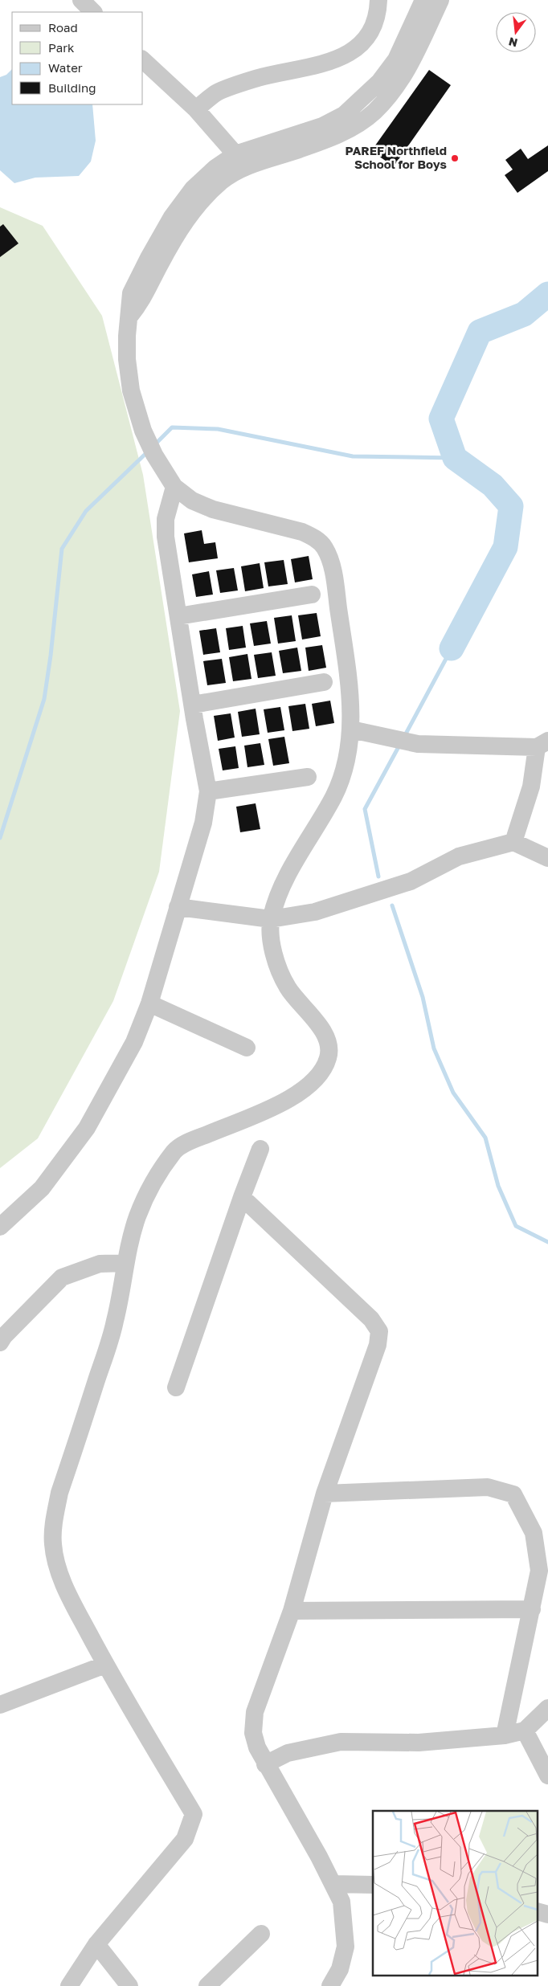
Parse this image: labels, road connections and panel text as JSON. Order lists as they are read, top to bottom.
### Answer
{
  "places": ["PAREF Northfield School for Boys"],
  "legend": [
    "Road",
    "Park",
    "Water",
    "Building"
  ],
  "north": "bottom"
}
